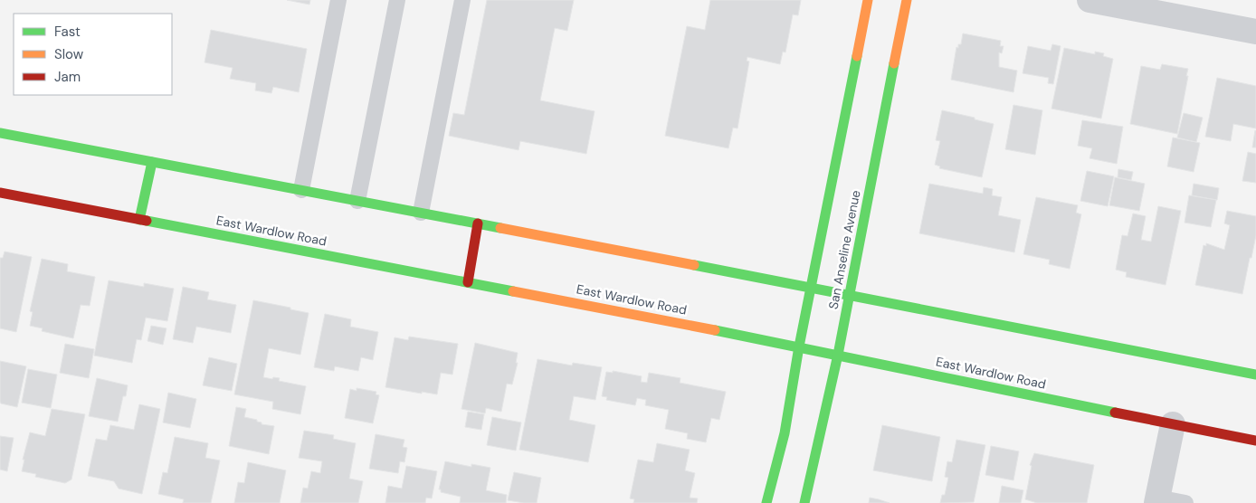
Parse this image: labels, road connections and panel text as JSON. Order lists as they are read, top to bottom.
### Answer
{
  "streets": {
    "main road": ["East Wardlow Road", "San Anseline Avenue"]
  },
  "crossings": [
    ["East Wardlow Road", "San Anseline Avenue"]
  ],
  "legend": ["Fast", "Slow", "Jam"]
}
